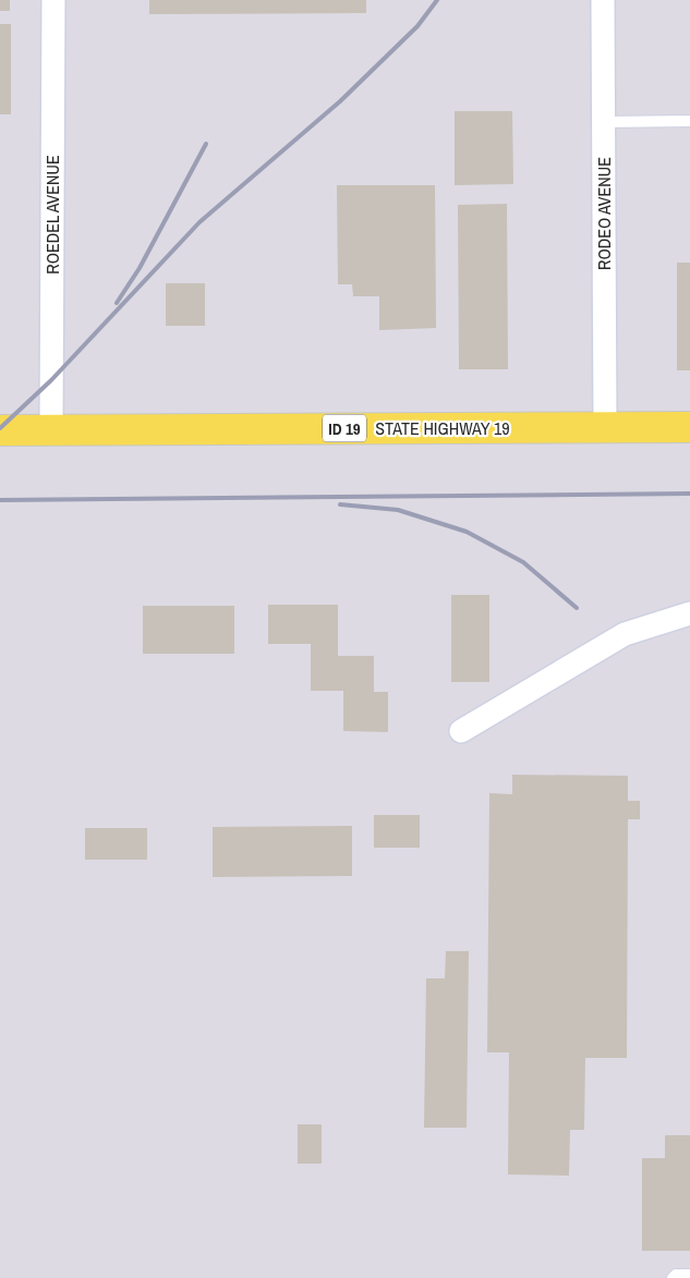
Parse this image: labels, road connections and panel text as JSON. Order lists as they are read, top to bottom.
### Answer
{
  "streets": {
    "main road": ["ID 19", "STATE HIGHWAY 19"],
    "street": ["RODEO AVENUE", "ROEDEL AVENUE"]
  },
  "crossings": [
    ["RODEO AVENUE", "STATE HIGHWAY 19"],
    ["ROEDEL AVENUE", "STATE HIGHWAY 19"]
  ]
}
